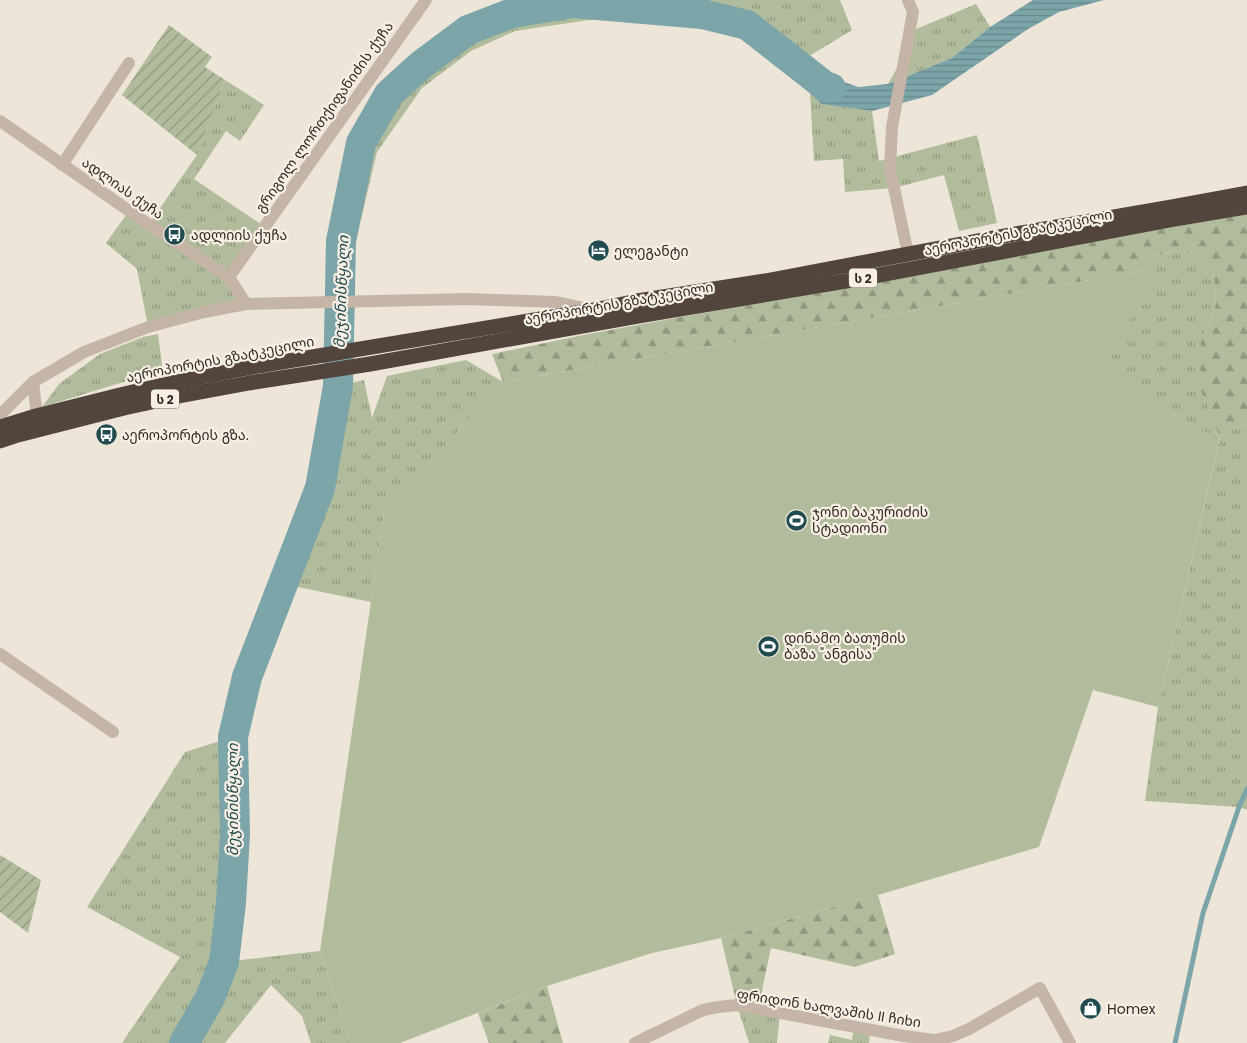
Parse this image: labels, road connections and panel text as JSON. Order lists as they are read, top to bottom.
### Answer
{
  "streets": {
    "highway": ["აეროპორტის გზატკეცილი", "ს 2"],
    "street": ["გრიგოლ ლორთქიფანიძის ქუჩა", "ადლიას ქუჩა", "ფრიდონ ხალვაშის II ჩიხი"]
  },
  "crossings": [
    ["გრიგოლ ლორთქიფანიძის ქუჩა", "ადლიას ქუჩა"]
  ],
  "water": ["მეჯინისწყალი"],
  "places": {
    "bus stop": ["ადლიის ქუჩა", "აეროპორტის გზა."],
    "hotel": ["ელეგანტი"],
    "sports": ["ჯონი ბაკურიძის სტადიონი", "დინამო ბათუმის ბაზა \"ანგისა\""],
    "shop": ["Homex"]
  }
}
